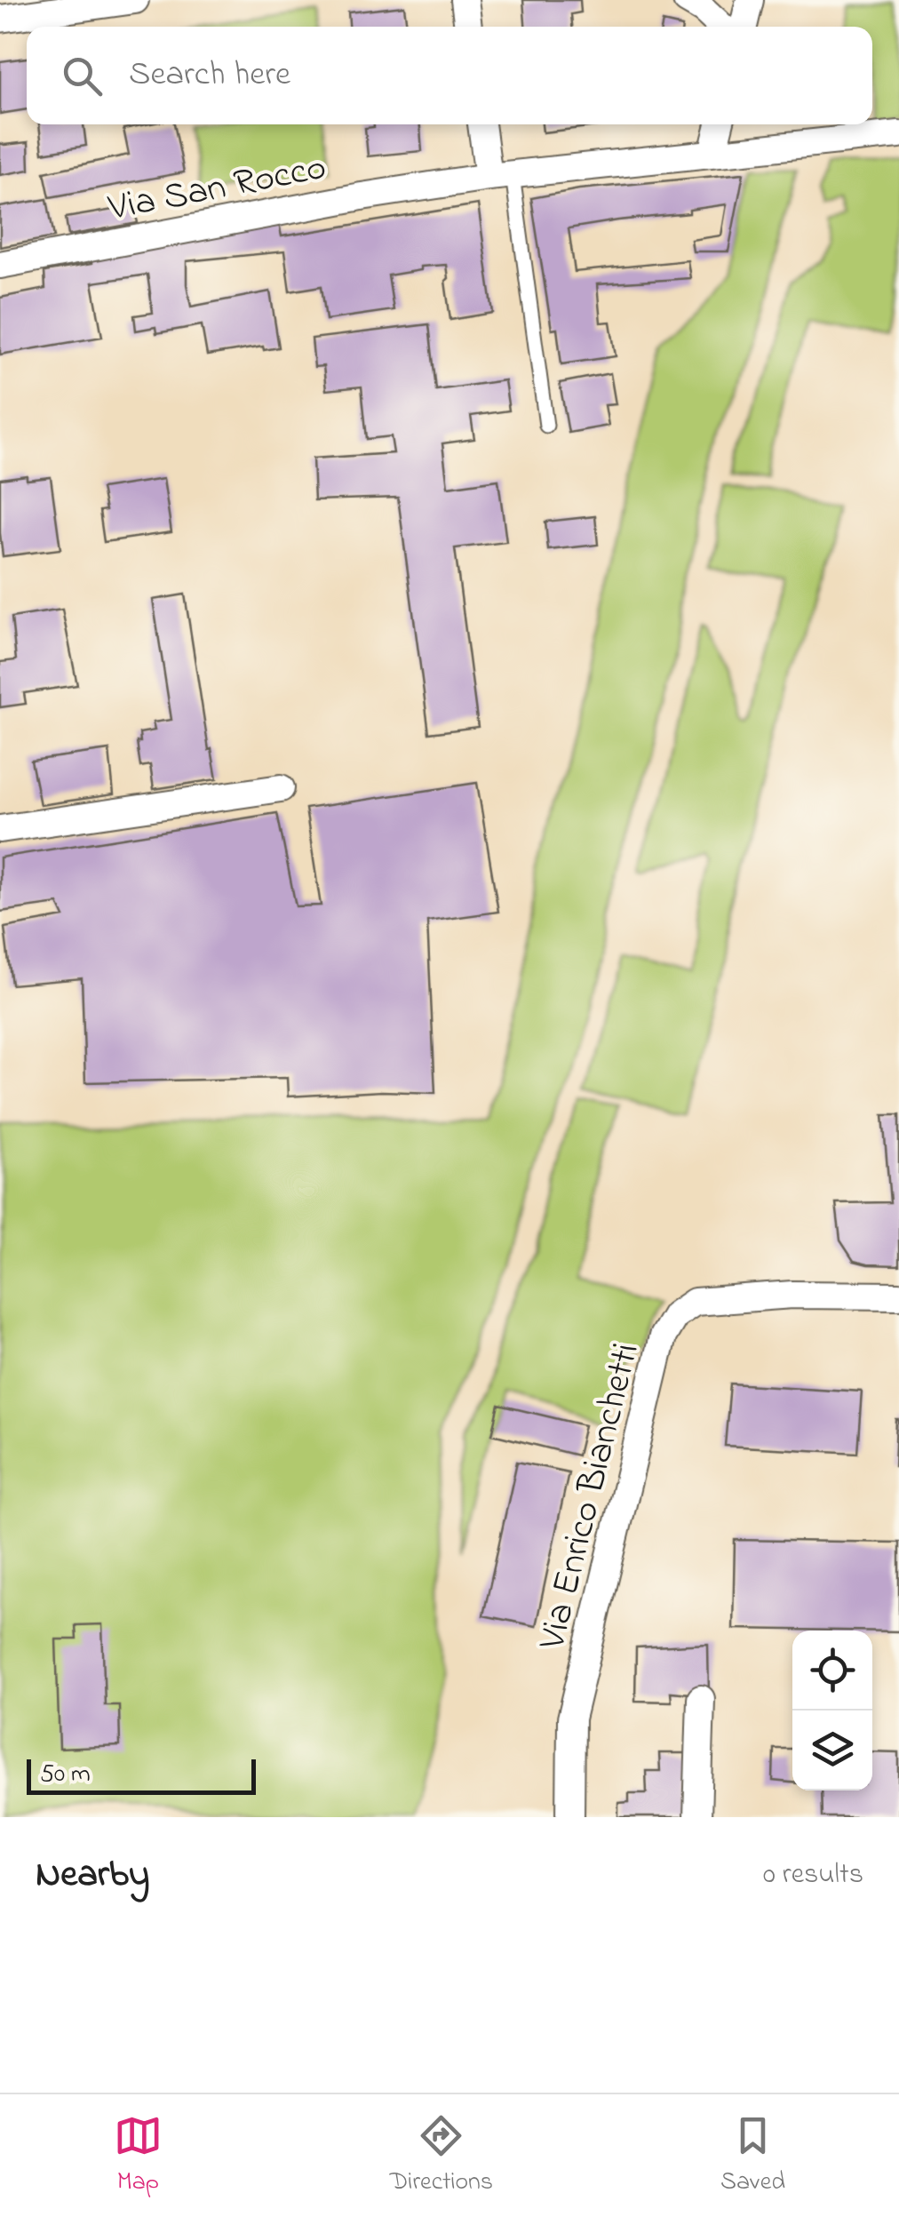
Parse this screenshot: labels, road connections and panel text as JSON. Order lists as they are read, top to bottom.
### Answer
{
  "streets": {
    "street": ["Via San Rocco", "Via Enrico Bianchetti"]
  },
  "scale_bar": "50 m",
  "page": {
    "search": "Search here",
    "scale": "50 m",
    "heading": ["Nearby", "0 results"],
    "nav": ["Map", "Directions", "Saved"]
  }
}
